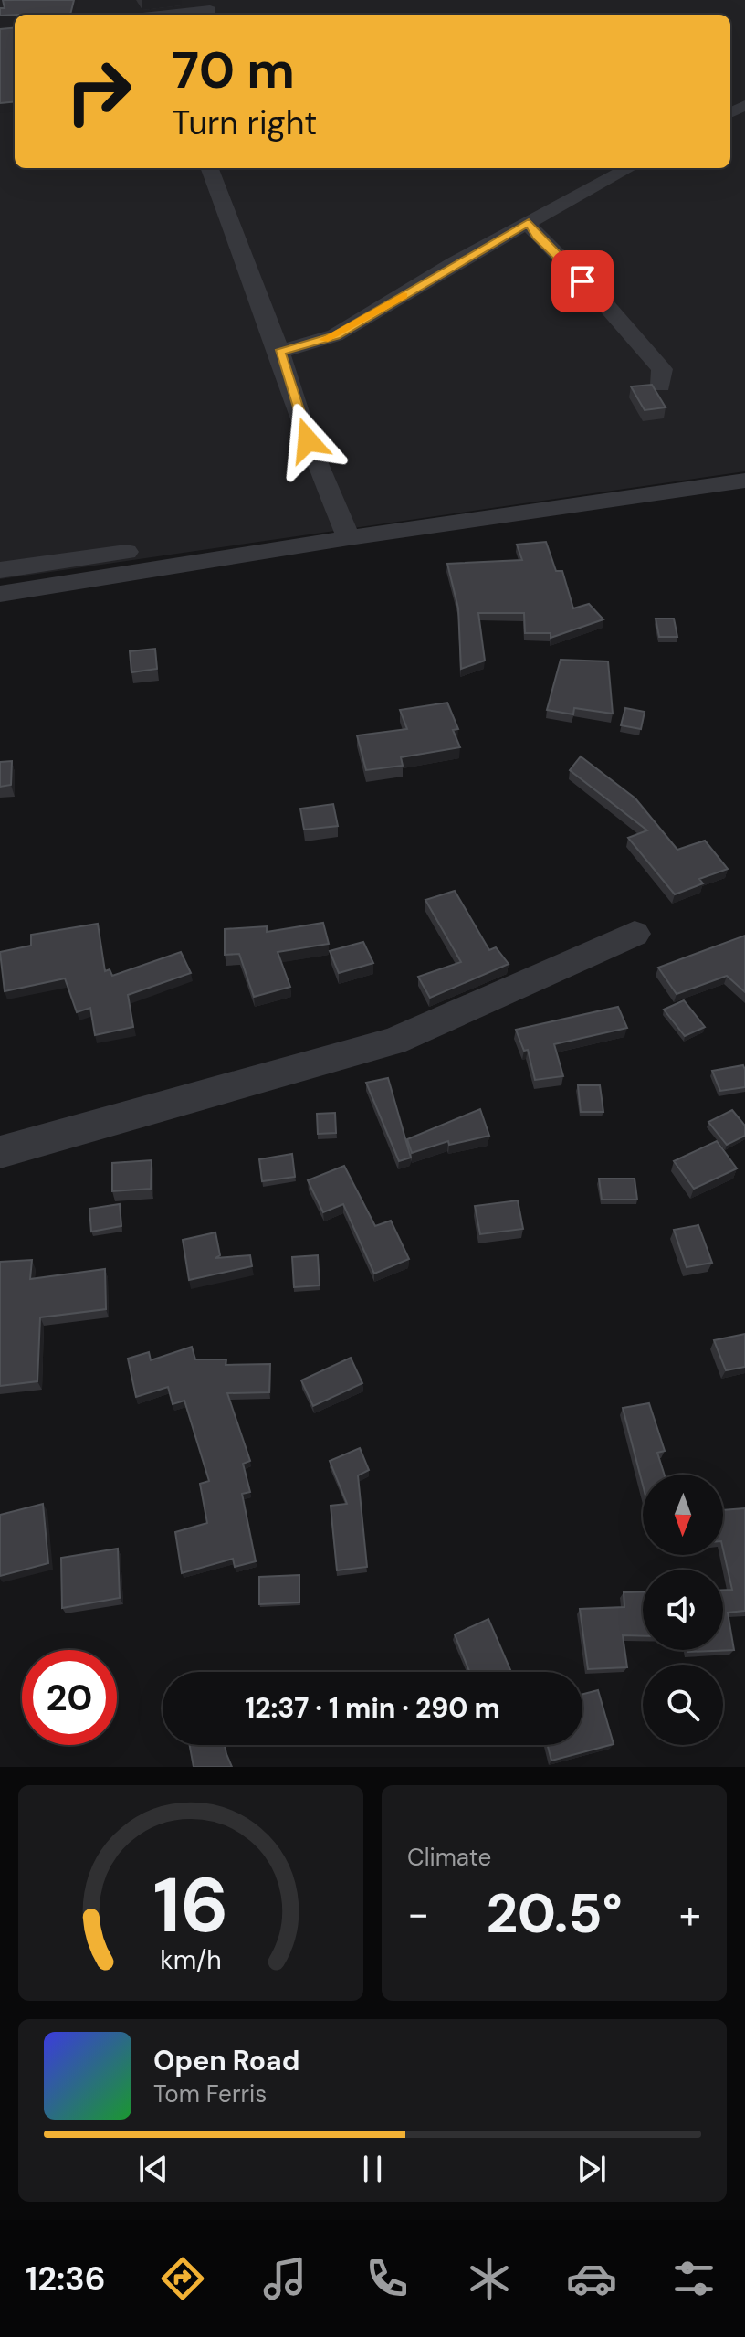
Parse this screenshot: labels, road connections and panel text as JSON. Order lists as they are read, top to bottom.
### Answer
{
  "north": "bottom",
  "page": {
    "turn": ["70 m", "Turn right"],
    "limit": "20",
    "trip": "12:37 · 1 min · 290 m",
    "tile": "Climate",
    "heat": ["−", "20.5°", "+"],
    "song": ["Open Road", "Tom Ferris"],
    "tabs": "12:36",
    "gauge": ["16", "km/h"]
  }
}
